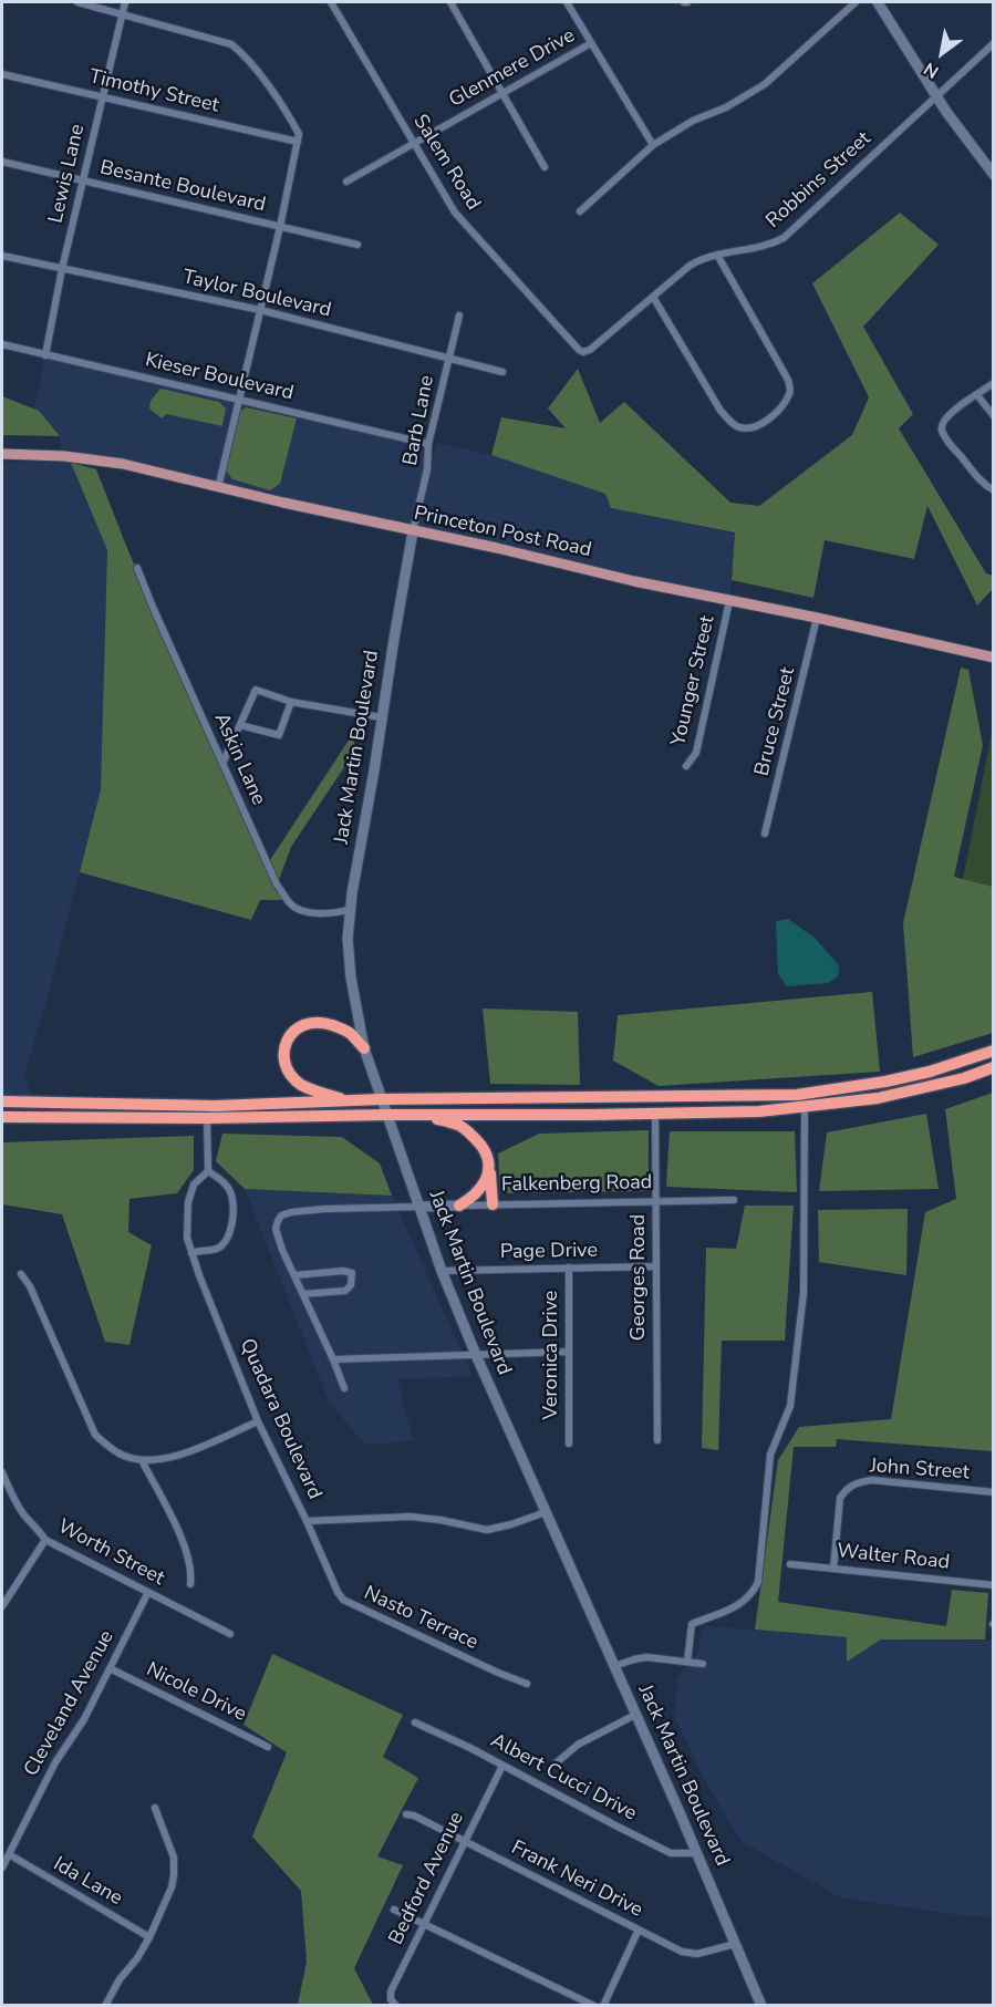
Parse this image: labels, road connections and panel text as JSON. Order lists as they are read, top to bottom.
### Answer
{
  "streets": {
    "main road": ["Princeton Post Road"],
    "street": [
      "Glenmere Drive",
      "Timothy Street",
      "Salem Road",
      "Lewis Lane",
      "Robbins Street",
      "Besante Boulevard",
      "Taylor Boulevard",
      "Kieser Boulevard",
      "Barb Lane",
      "Younger Street",
      "Bruce Street",
      "Jack Martin Boulevard",
      "Askin Lane",
      "Falkenberg Road",
      "Page Drive",
      "Georges Road",
      "Veronica Drive",
      "Quadara Boulevard",
      "John Street",
      "Worth Street",
      "Walter Road",
      "Nasto Terrace",
      "Nicole Drive",
      "Cleveland Avenue",
      "Albert Cucci Drive",
      "Bedford Avenue",
      "Frank Neri Drive",
      "Ida Lane"
    ]
  },
  "crossings": [
    ["Glenmere Drive", "Salem Road"],
    ["Timothy Street", "Lewis Lane"],
    ["Salem Road", "Robbins Street"],
    ["Lewis Lane", "Besante Boulevard"],
    ["Lewis Lane", "Taylor Boulevard"],
    ["Lewis Lane", "Kieser Boulevard"],
    ["Taylor Boulevard", "Barb Lane"],
    ["Kieser Boulevard", "Barb Lane"],
    ["Barb Lane", "Princeton Post Road"],
    ["Barb Lane", "Jack Martin Boulevard"],
    ["Princeton Post Road", "Younger Street"],
    ["Princeton Post Road", "Bruce Street"],
    ["Princeton Post Road", "Jack Martin Boulevard"],
    ["Jack Martin Boulevard", "Askin Lane"],
    ["Jack Martin Boulevard", "Falkenberg Road"],
    ["Jack Martin Boulevard", "Page Drive"],
    ["Jack Martin Boulevard", "Quadara Boulevard"],
    ["Jack Martin Boulevard", "Albert Cucci Drive"],
    ["Jack Martin Boulevard", "Frank Neri Drive"],
    ["Falkenberg Road", "Georges Road"],
    ["Page Drive", "Georges Road"],
    ["Page Drive", "Veronica Drive"],
    ["Quadara Boulevard", "Nasto Terrace"],
    ["John Street", "Walter Road"],
    ["Worth Street", "Cleveland Avenue"],
    ["Nicole Drive", "Cleveland Avenue"],
    ["Cleveland Avenue", "Ida Lane"],
    ["Albert Cucci Drive", "Bedford Avenue"],
    ["Bedford Avenue", "Frank Neri Drive"]
  ],
  "north": "bottom left"
}
